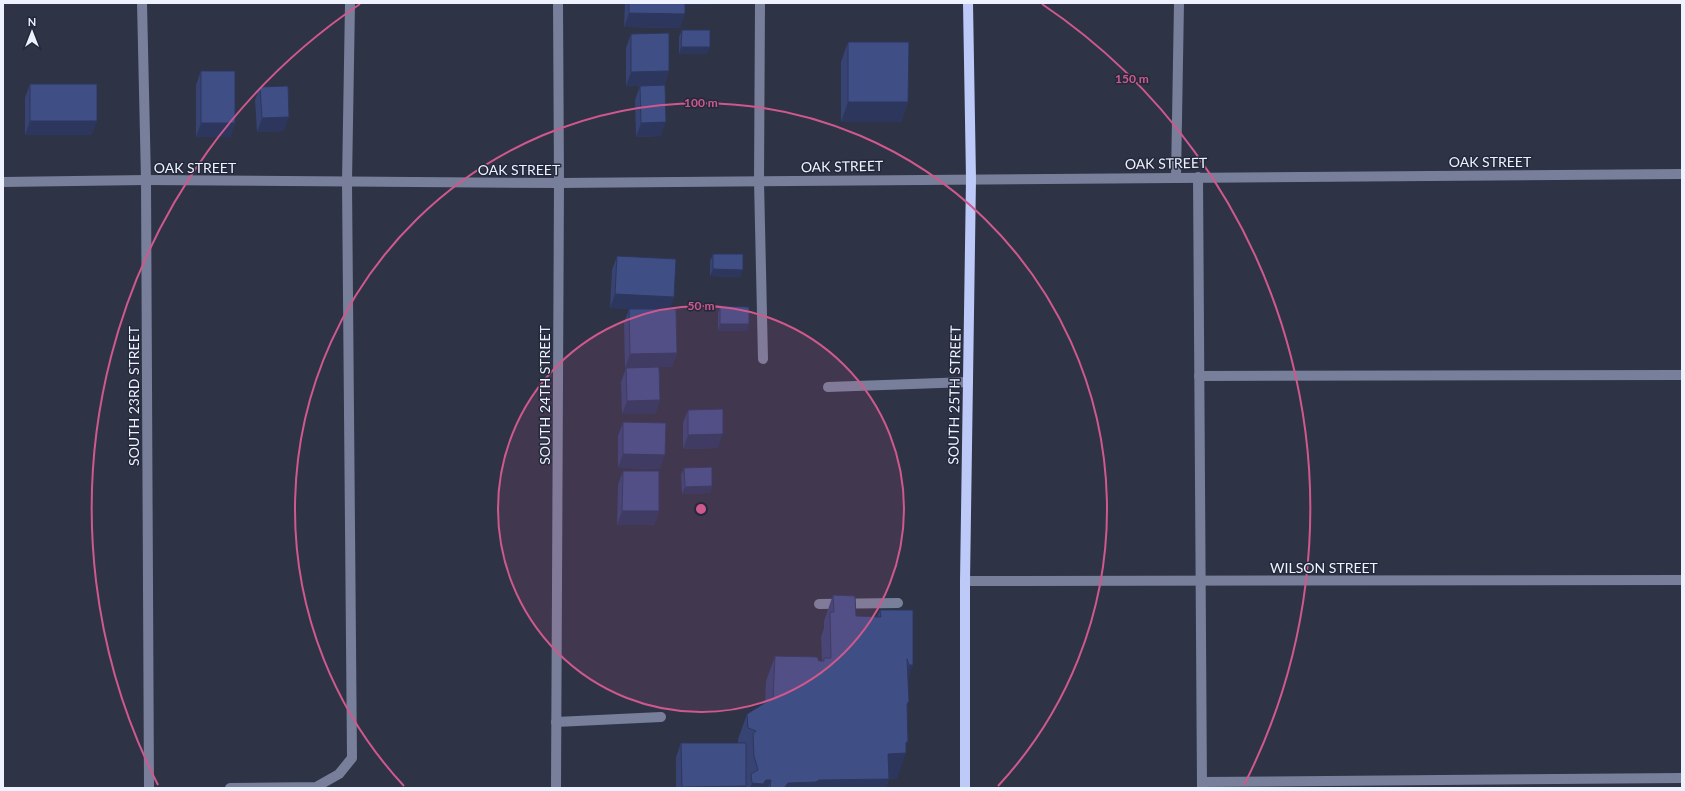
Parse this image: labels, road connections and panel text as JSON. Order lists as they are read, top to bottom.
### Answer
{
  "streets": {
    "main road": ["SOUTH 25TH STREET"],
    "street": [
      "OAK STREET",
      "SOUTH 24TH STREET",
      "SOUTH 23RD STREET",
      "WILSON STREET"
    ]
  },
  "crossings": [
    ["OAK STREET", "SOUTH 24TH STREET"],
    ["OAK STREET", "SOUTH 25TH STREET"],
    ["OAK STREET", "SOUTH 23RD STREET"],
    ["SOUTH 25TH STREET", "WILSON STREET"]
  ],
  "north": "top",
  "rings": ["150 m", "100 m", "50 m"]
}
